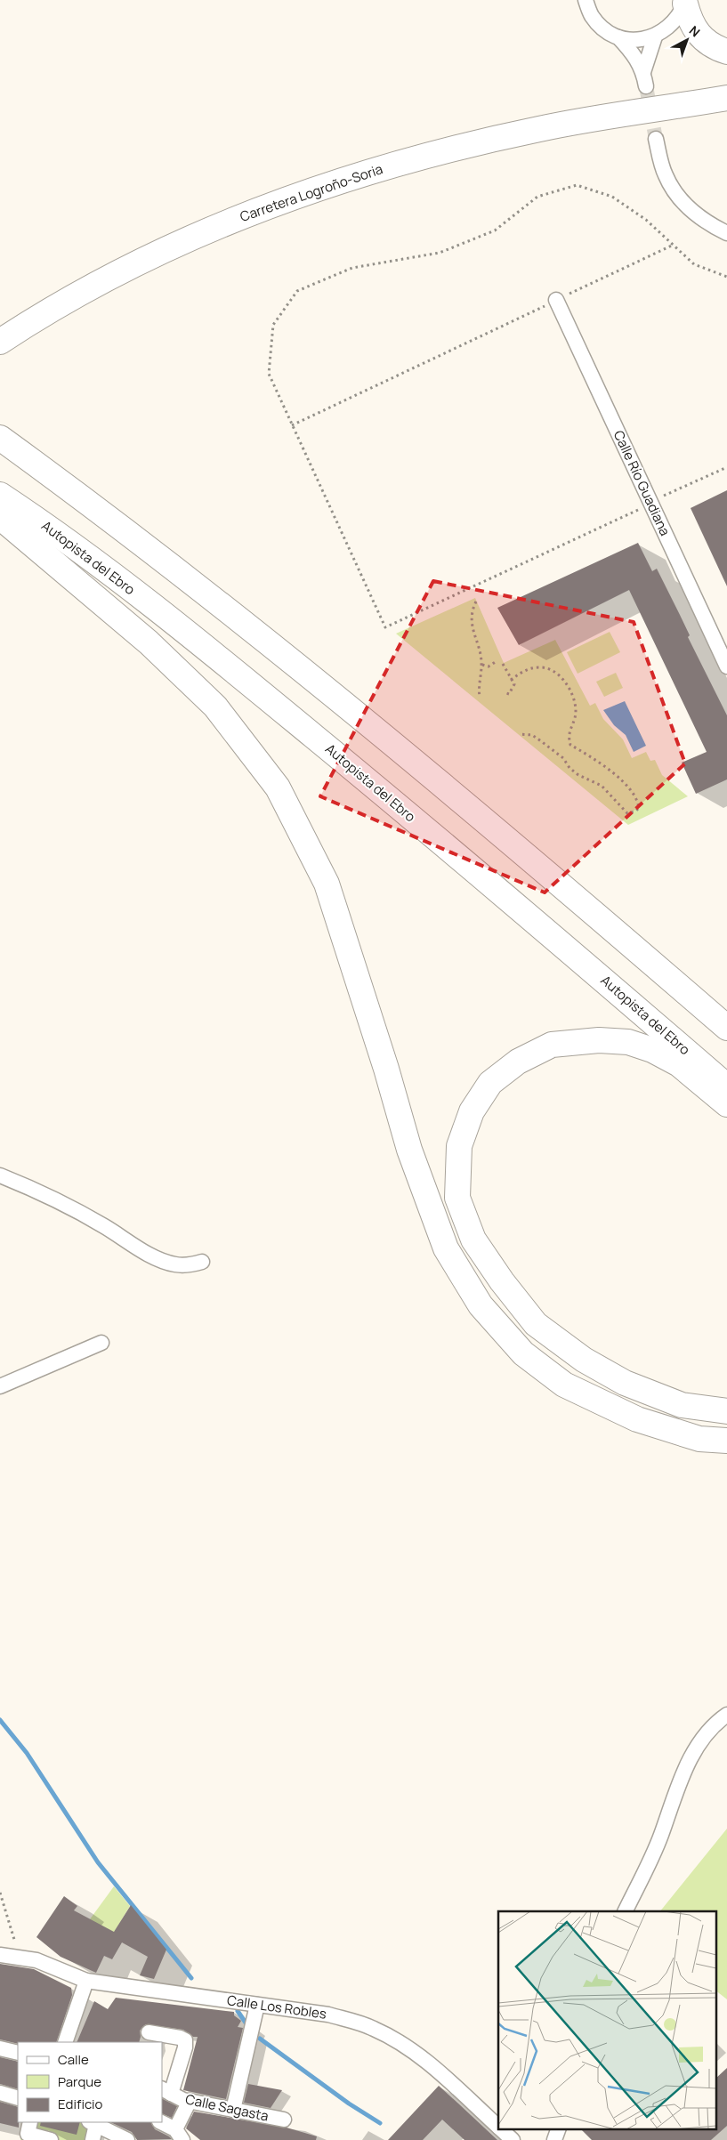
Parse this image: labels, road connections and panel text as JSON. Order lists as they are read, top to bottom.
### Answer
{
  "streets": {
    "highway": ["Carretera Logroño-Soria", "Autopista del Ebro"],
    "street": ["Calle Río Guadiana", "Calle Los Robles", "Calle Sagasta"]
  },
  "legend": ["Calle", "Parque", "Edificio"],
  "north": "top right"
}
